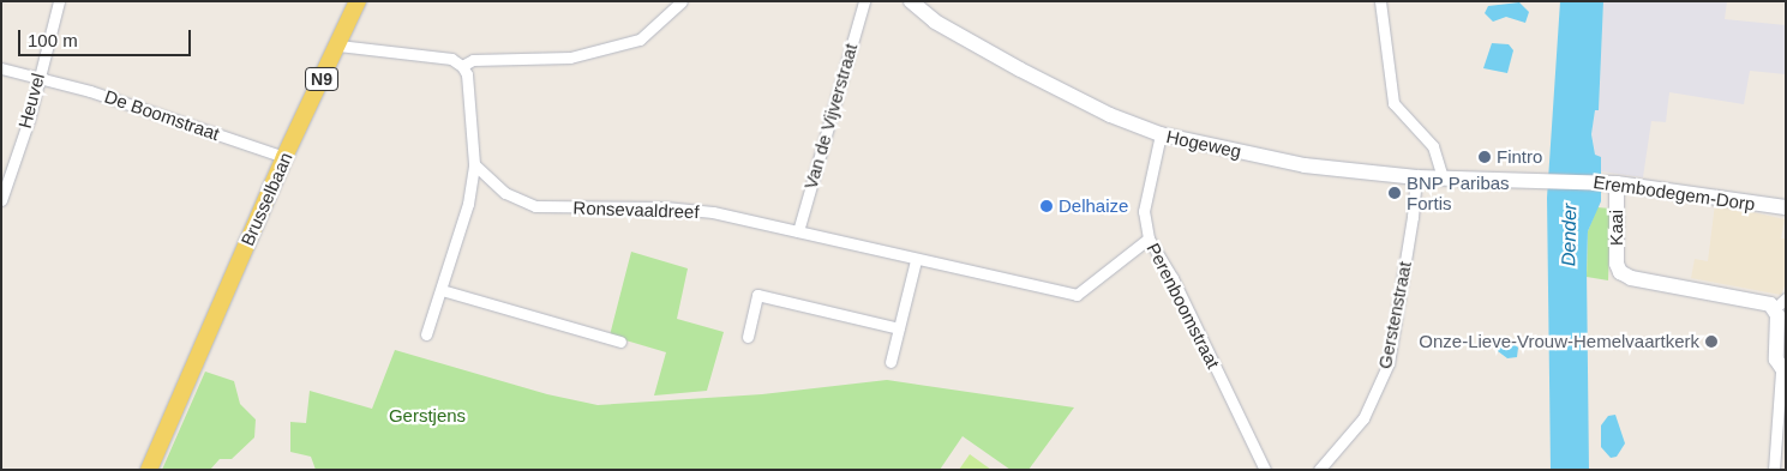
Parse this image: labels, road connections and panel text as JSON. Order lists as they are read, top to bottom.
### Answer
{
  "streets": {
    "main road": ["N9", "Brusselbaan"],
    "street": [
      "Heuvel",
      "De Boomstraat",
      "Van de Vijverstraat",
      "Hogeweg",
      "Erembodegem-Dorp",
      "Ronsevaaldreef",
      "Kaai",
      "Perenboomstraat",
      "Gerstenstraat"
    ]
  },
  "crossings": [
    ["Heuvel", "De Boomstraat"],
    ["De Boomstraat", "Brusselbaan"],
    ["Van de Vijverstraat", "Ronsevaaldreef"],
    ["Hogeweg", "Erembodegem-Dorp"],
    ["Hogeweg", "Perenboomstraat"],
    ["Hogeweg", "Gerstenstraat"],
    ["Erembodegem-Dorp", "Kaai"],
    ["Ronsevaaldreef", "Perenboomstraat"]
  ],
  "water": ["Dender"],
  "parks": ["Gerstjens"],
  "places": [
    "Fintro",
    "BNP Paribas Fortis",
    "Delhaize",
    "Onze-Lieve-Vrouw-Hemelvaartkerk"
  ],
  "scale_bar": "100 m"
}
